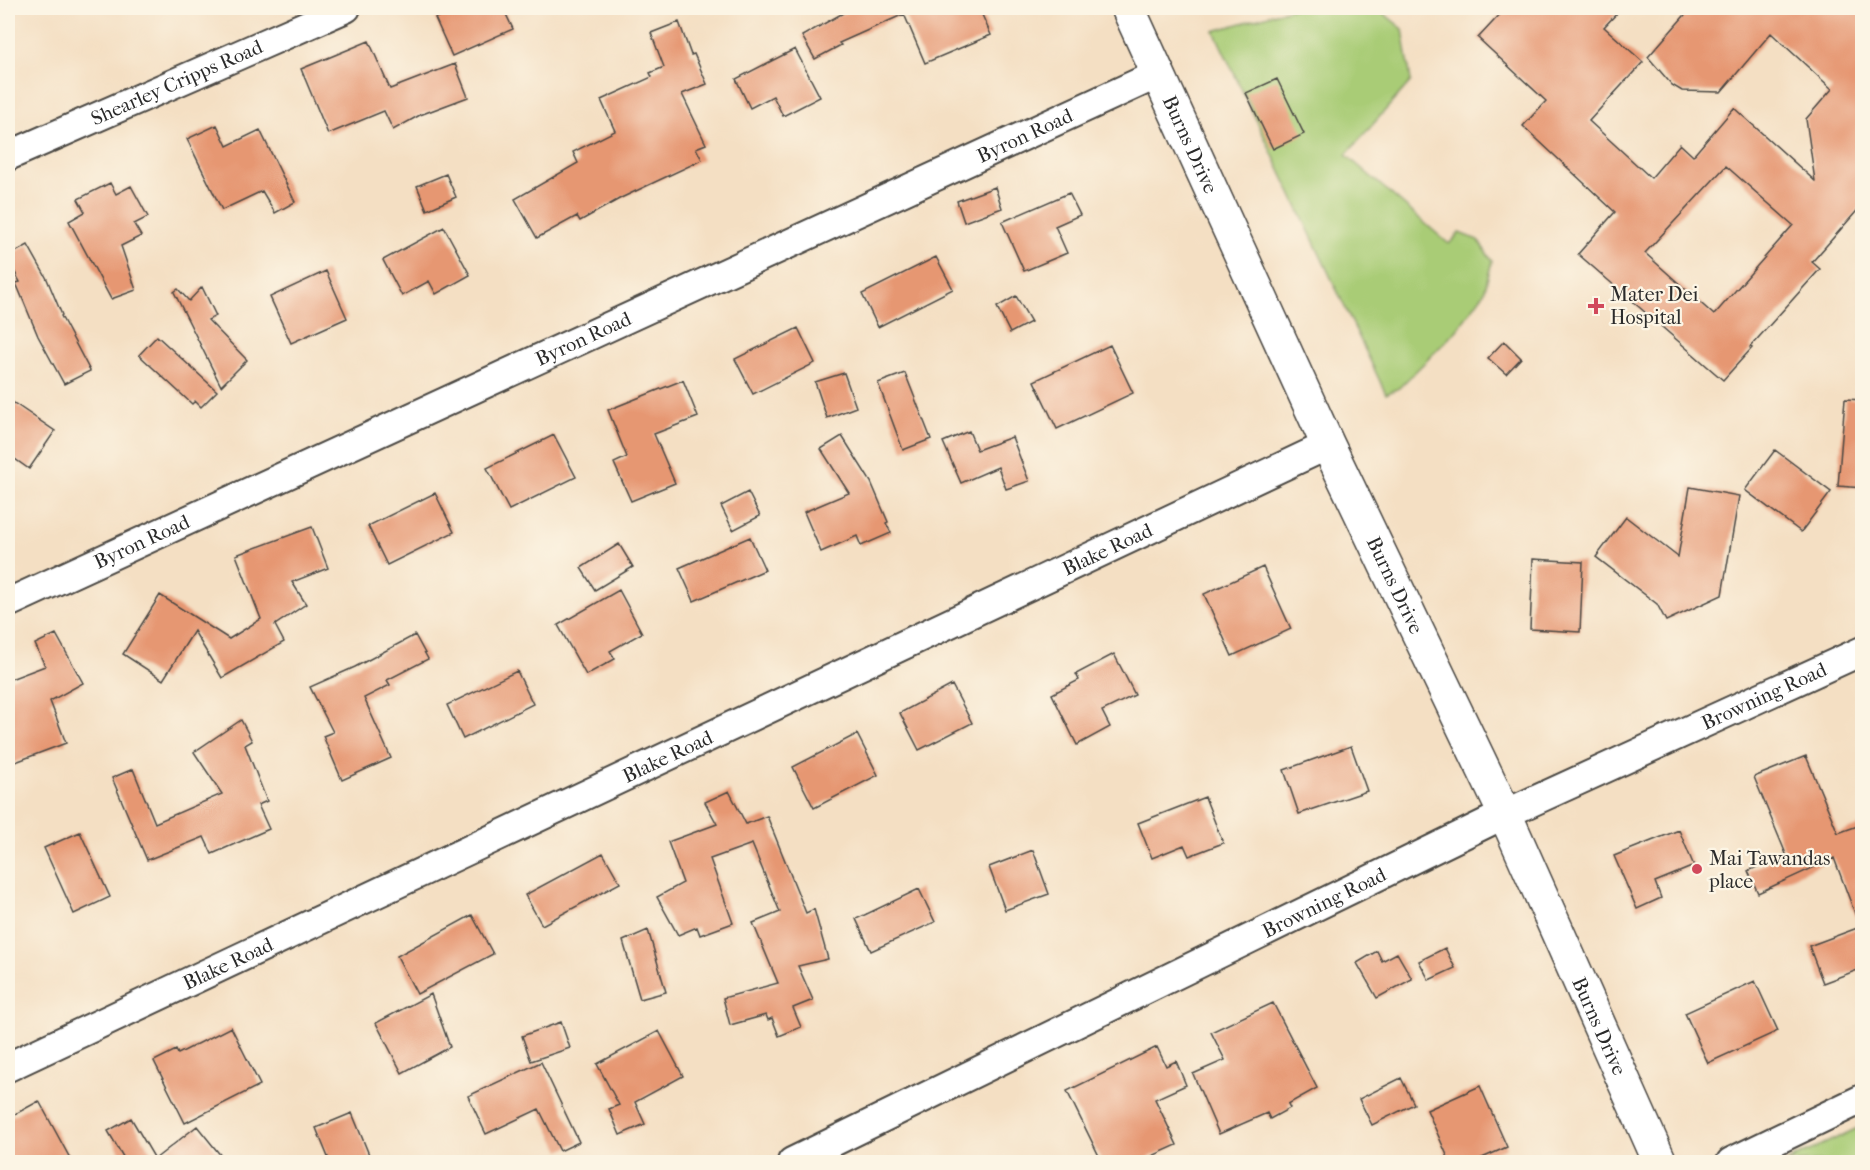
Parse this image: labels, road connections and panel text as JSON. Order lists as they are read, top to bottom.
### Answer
{
  "streets": {
    "main road": ["Burns Drive"],
    "street": [
      "Shearley Cripps Road",
      "Byron Road",
      "Blake Road",
      "Browning Road"
    ]
  },
  "crossings": [
    ["Byron Road", "Burns Drive"],
    ["Burns Drive", "Blake Road"],
    ["Burns Drive", "Browning Road"]
  ],
  "places": {
    "health": ["Mater Dei Hospital"],
    "other": ["Mai Tawandas place"]
  }
}
